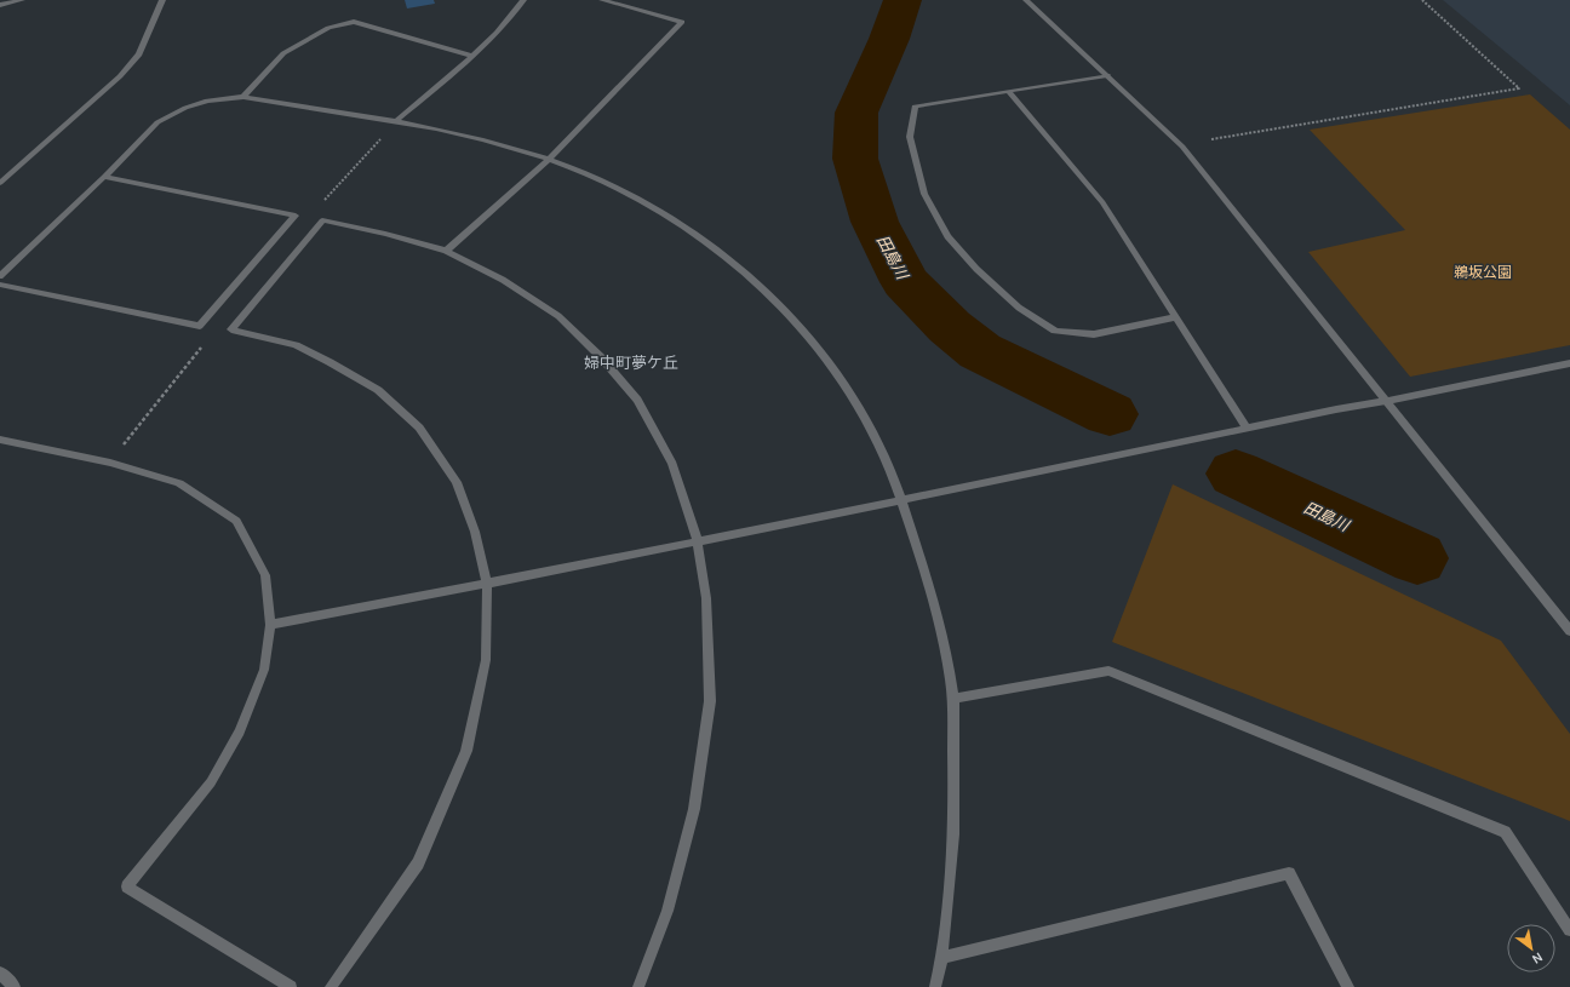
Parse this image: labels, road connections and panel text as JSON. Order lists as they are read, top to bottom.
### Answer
{
  "districts": ["婦中町夢ケ丘"],
  "water": ["田島川"],
  "parks": ["鵜坂公園"],
  "north": "bottom right"
}
